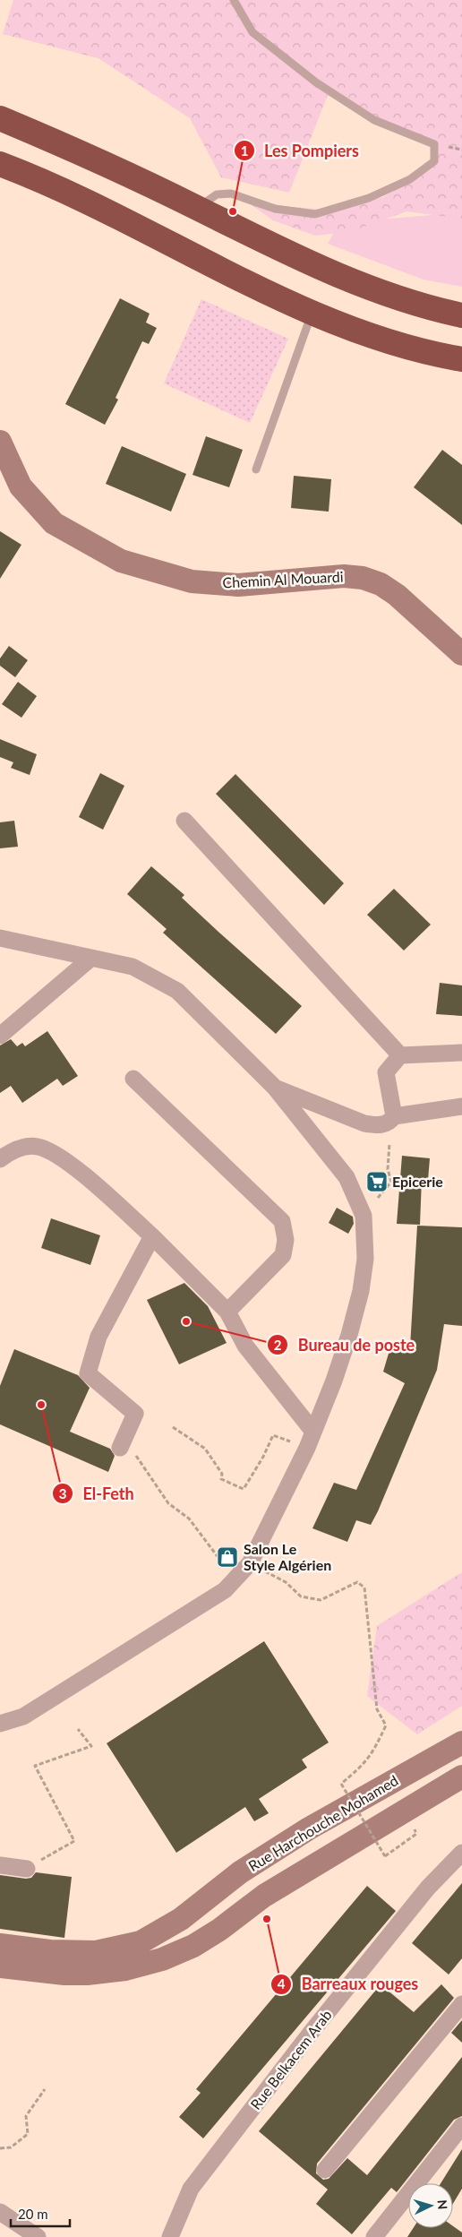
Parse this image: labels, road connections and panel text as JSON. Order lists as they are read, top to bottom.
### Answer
{
  "streets": {
    "street": ["Chemin Al Mouardi", "Rue Harchouche Mohamed", "Rue Belkacem Arab"]
  },
  "places": {
    "other": [
      "Les Pompiers",
      "Bureau de poste",
      "El-Feth",
      "Barreaux rouges"
    ],
    "supermarket": ["Epicerie"],
    "shop": ["Salon Le Style Algérien"]
  },
  "scale_bar": "20 m",
  "north": "right"
}
